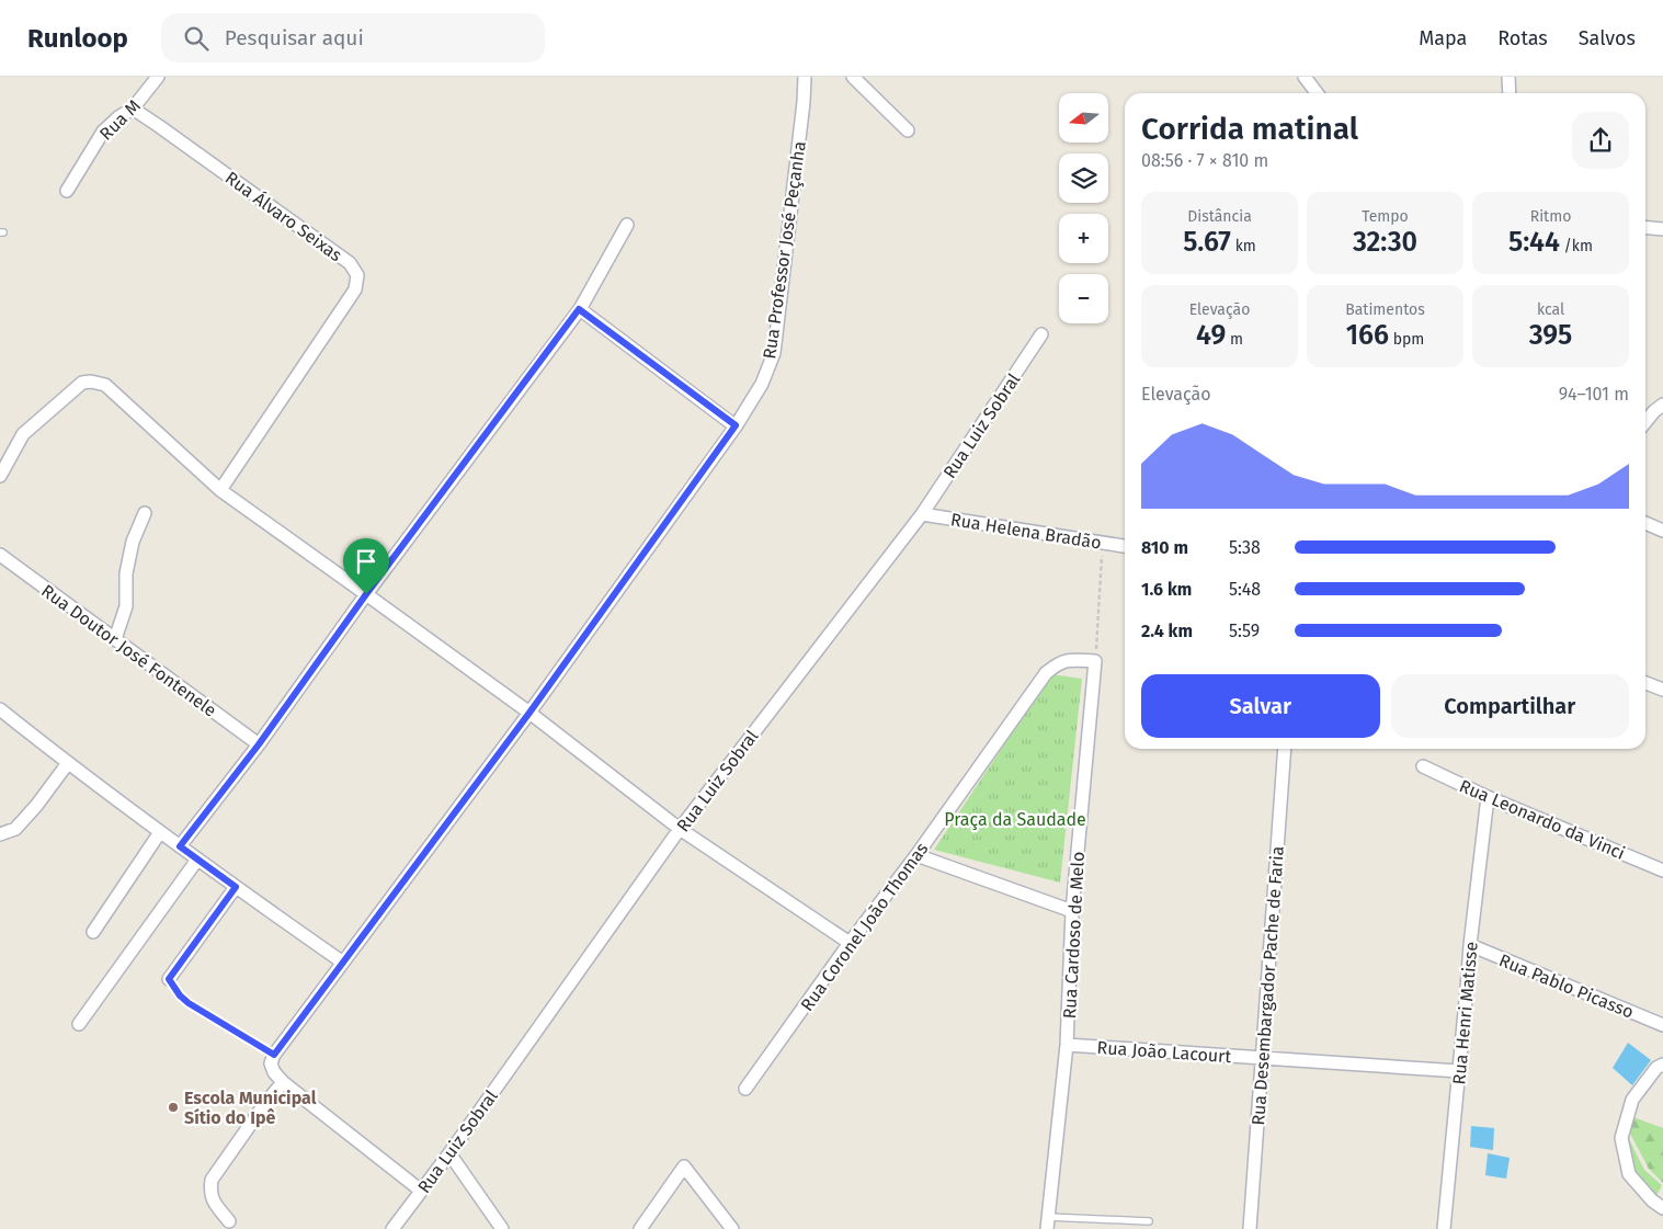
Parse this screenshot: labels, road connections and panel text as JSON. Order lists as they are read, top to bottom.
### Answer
{
  "streets": {
    "street": [
      "Rua M",
      "Rua Álvaro Seixas",
      "Rua Professor José Peçanha",
      "Rua Luiz Sobral",
      "Rua Helena Bradão",
      "Rua Doutor José Fontenele",
      "Rua Leonardo da Vinci",
      "Rua Coronel João Thomas",
      "Rua Cardoso de Melo",
      "Rua Desembargador Pache de Faria",
      "Rua Pablo Picasso",
      "Rua Henri Matisse",
      "Rua João Lacourt"
    ]
  },
  "crossings": [
    ["Rua M", "Rua Álvaro Seixas"],
    ["Rua Luiz Sobral", "Rua Helena Bradão"],
    ["Rua Leonardo da Vinci", "Rua Henri Matisse"],
    ["Rua Coronel João Thomas", "Rua Cardoso de Melo"],
    ["Rua Cardoso de Melo", "Rua João Lacourt"],
    ["Rua Desembargador Pache de Faria", "Rua João Lacourt"],
    ["Rua Pablo Picasso", "Rua Henri Matisse"],
    ["Rua Henri Matisse", "Rua João Lacourt"]
  ],
  "parks": ["Praça da Saudade"],
  "places": ["Escola Municipal Sítio do Ipê"],
  "north": "left",
  "page": {
    "header": "Runloop",
    "search": "Pesquisar aqui",
    "nav": ["Mapa", "Rotas", "Salvos"],
    "map_buttons": ["+", "−"],
    "heading": ["Corrida matinal", "08:56 · 7 × 810 m"],
    "stats": [
      ["Distância", "5.67 km"],
      ["Tempo", "32:30"],
      ["Ritmo", "5:44 /km"],
      ["Elevação", "49 m"],
      ["Batimentos", "166 bpm"],
      ["kcal", "395"]
    ],
    "chart": ["Elevação", "94–101 m"],
    "list": [
      {
        "name": "810 m",
        "note": "5:38"
      },
      {
        "name": "1.6 km",
        "note": "5:48"
      },
      {
        "name": "2.4 km",
        "note": "5:59"
      }
    ],
    "buttons": ["Salvar", "Compartilhar"]
  }
}
